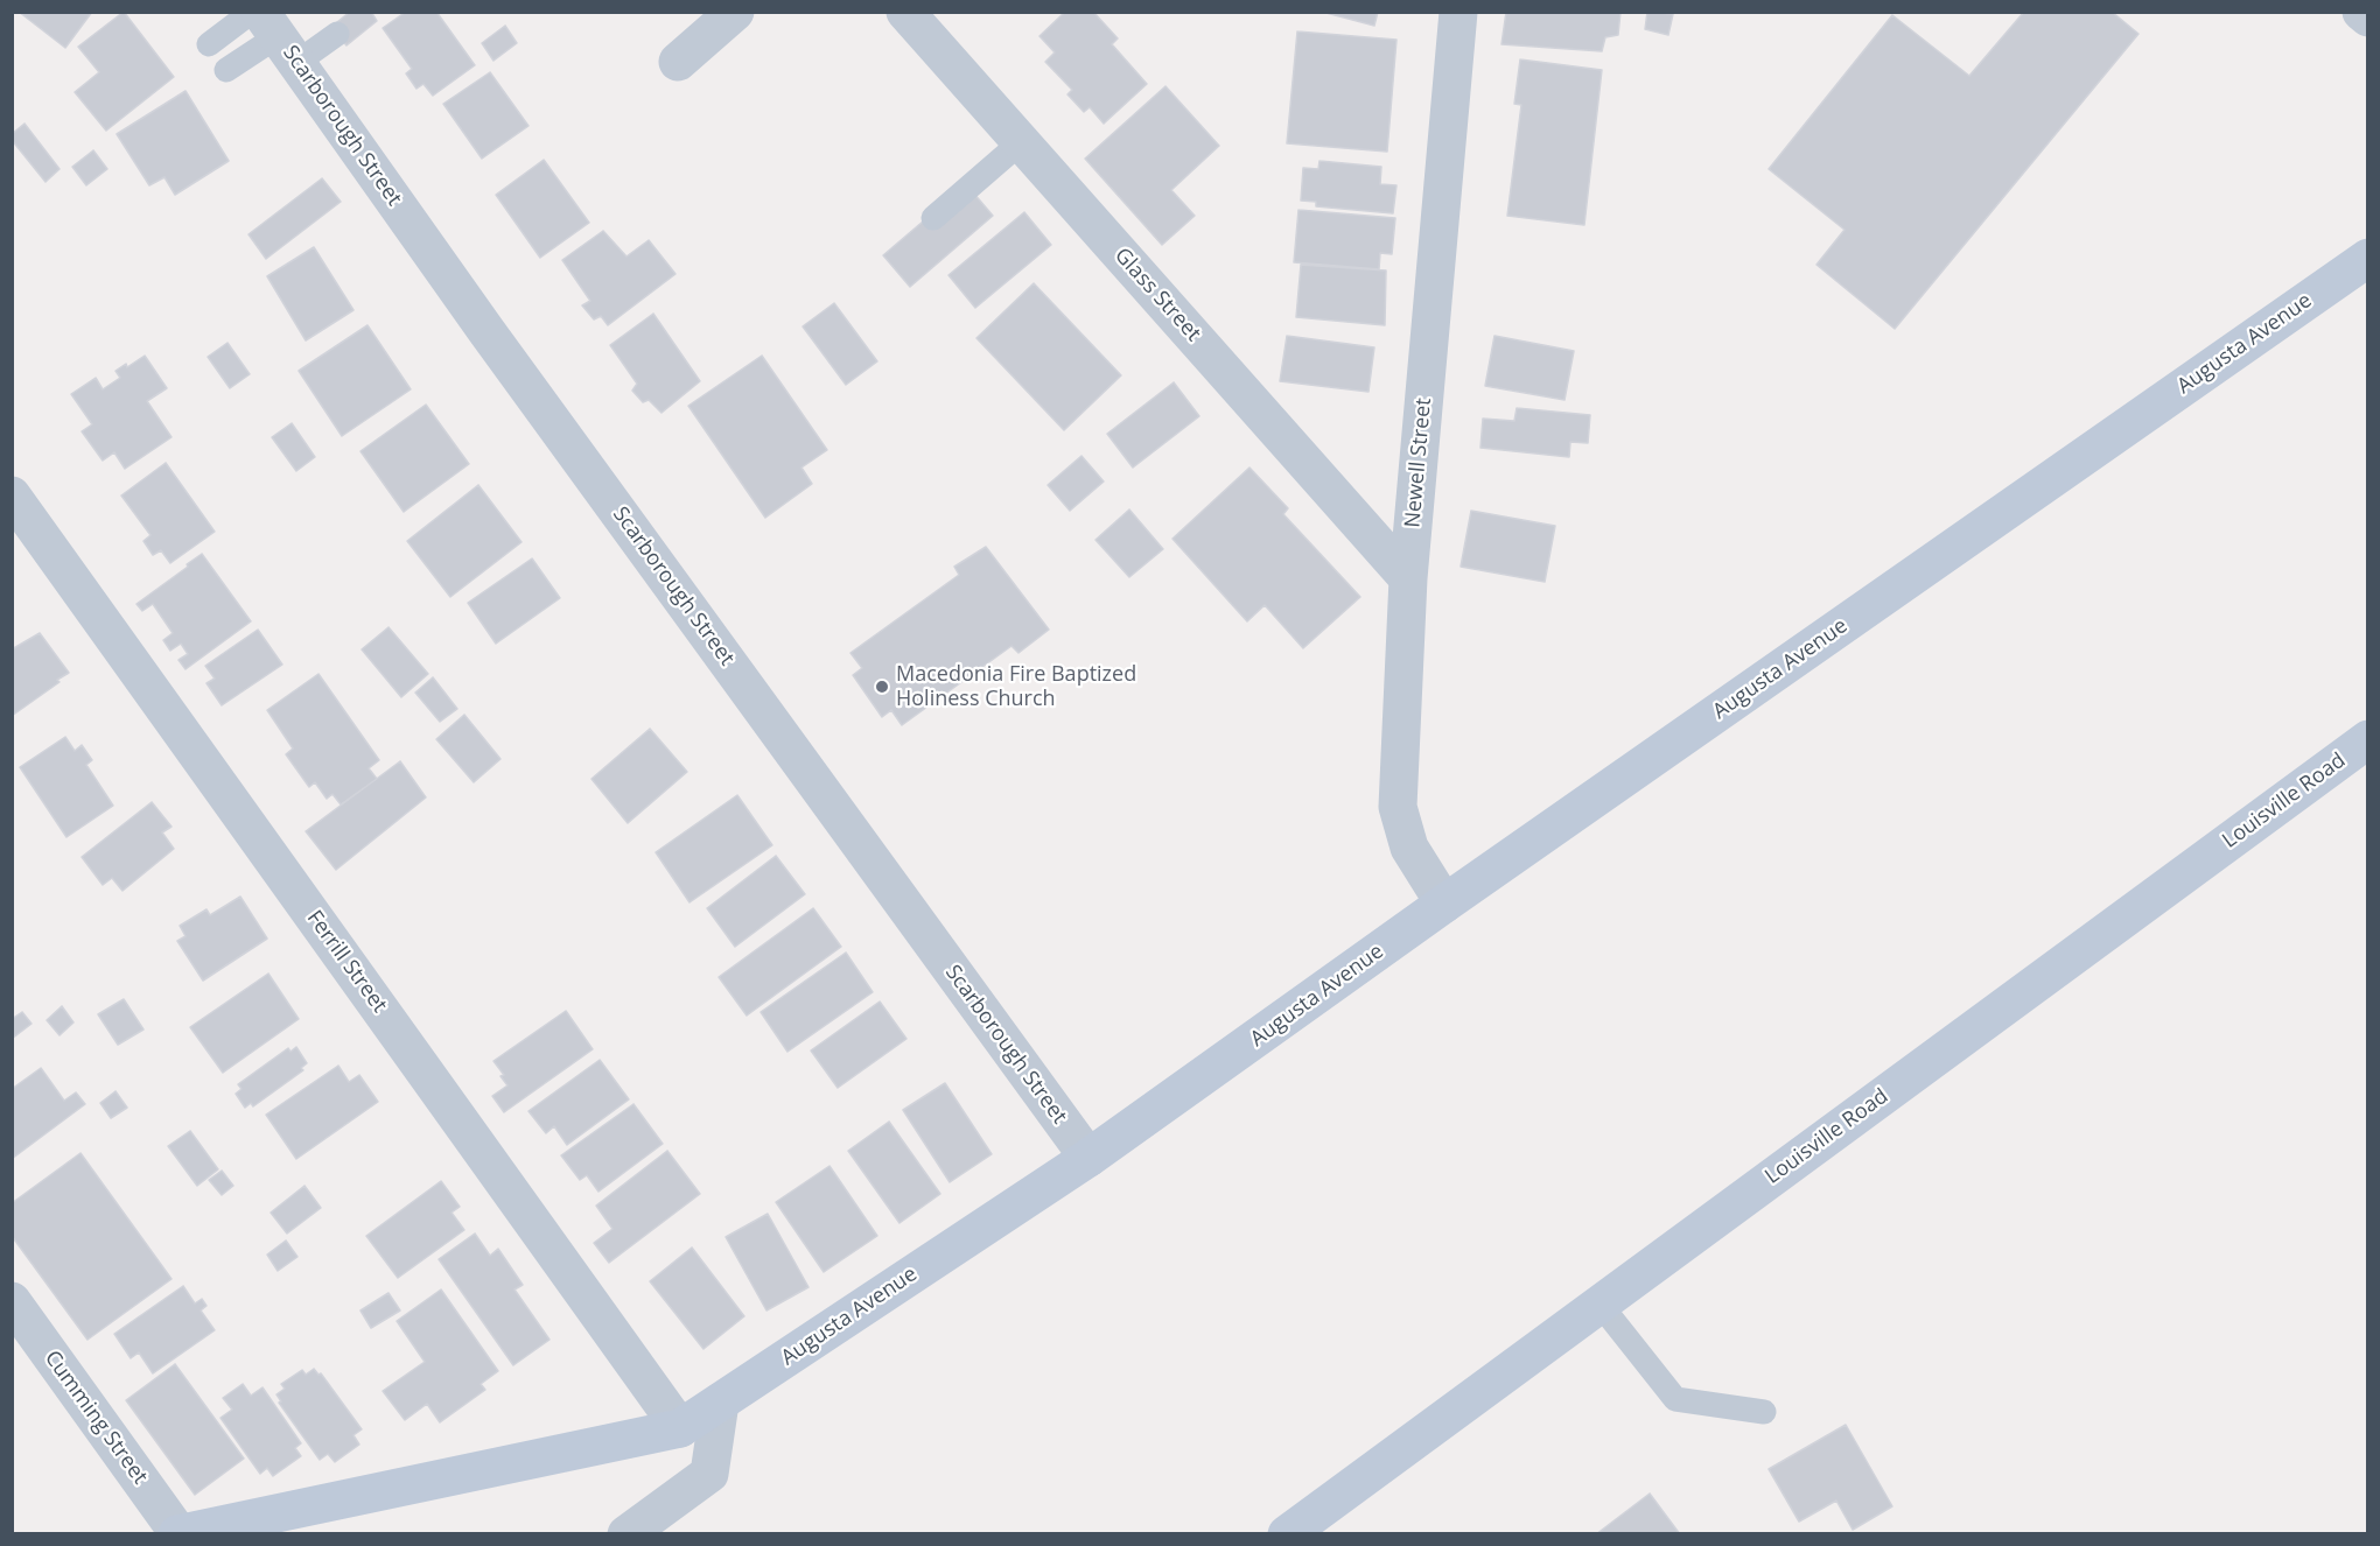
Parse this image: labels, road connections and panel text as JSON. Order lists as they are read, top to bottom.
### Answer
{
  "streets": {
    "main road": ["Augusta Avenue", "Louisville Road"],
    "street": [
      "Scarborough Street",
      "Glass Street",
      "Newell Street",
      "Ferrill Street",
      "Cumming Street"
    ]
  },
  "crossings": [
    ["Scarborough Street", "Augusta Avenue"],
    ["Glass Street", "Newell Street"],
    ["Augusta Avenue", "Newell Street"],
    ["Augusta Avenue", "Ferrill Street"],
    ["Augusta Avenue", "Cumming Street"]
  ],
  "places": ["Macedonia Fire Baptized Holiness Church"]
}
